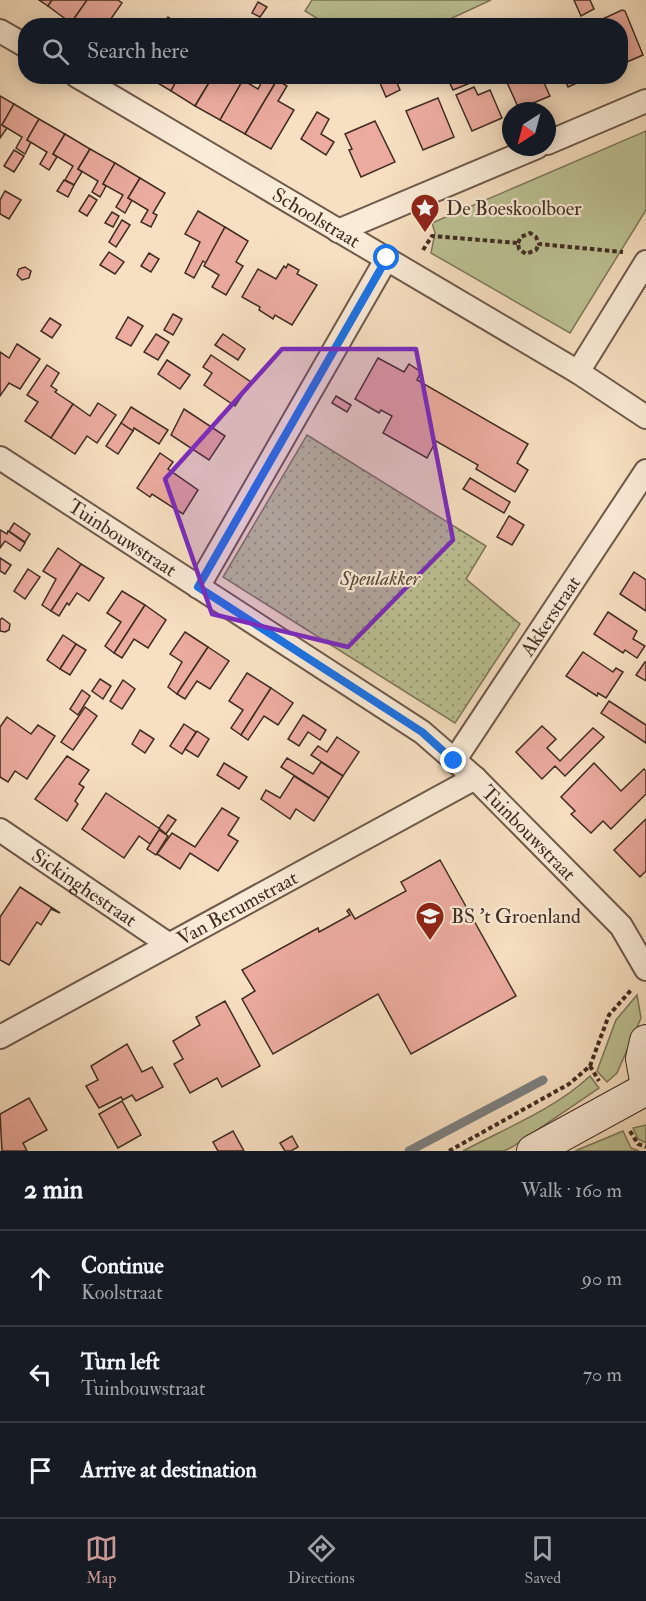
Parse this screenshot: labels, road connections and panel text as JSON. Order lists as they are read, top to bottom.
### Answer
{
  "streets": {
    "street": [
      "Schoolstraat",
      "Tuinbouwstraat",
      "Akkerstraat",
      "Sickinghestraat",
      "Van Berumstraat"
    ]
  },
  "crossings": [
    ["Tuinbouwstraat", "Akkerstraat"],
    ["Tuinbouwstraat", "Van Berumstraat"],
    ["Sickinghestraat", "Van Berumstraat"]
  ],
  "parks": ["Speulakker"],
  "places": {
    "place": ["De Boeskoolboer"],
    "school or university": ["BS 't Groenland"]
  },
  "north": "bottom left",
  "page": {
    "search": "Search here",
    "heading": ["2 min", "Walk · 160 m"],
    "list": [
      ["Continue", "Koolstraat", "90 m"],
      ["Turn left", "Tuinbouwstraat", "70 m"],
      "Arrive at destination"
    ],
    "nav": ["Map", "Directions", "Saved"]
  }
}
